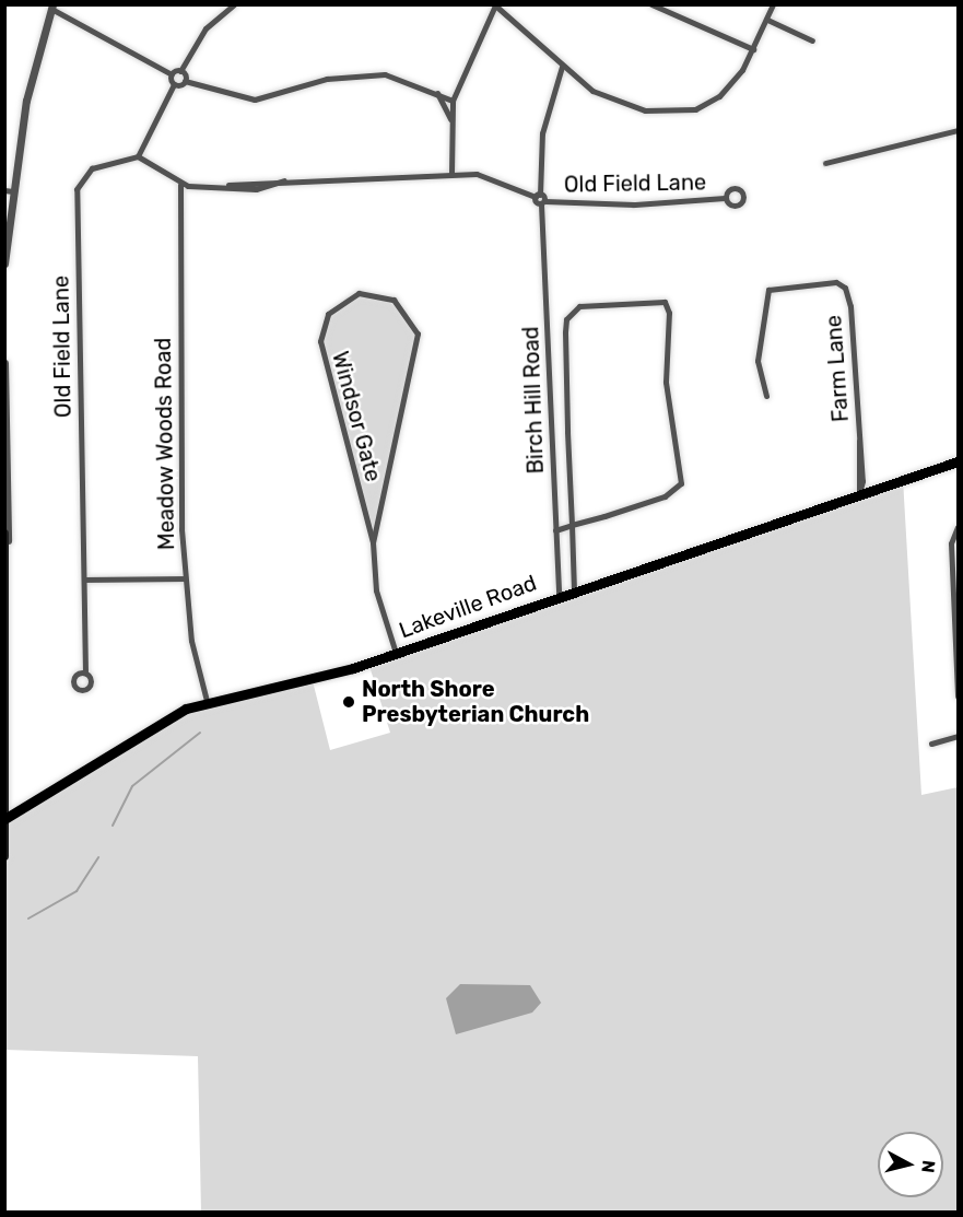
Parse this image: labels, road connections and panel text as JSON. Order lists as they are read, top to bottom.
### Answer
{
  "streets": {
    "main road": ["Lakeville Road"],
    "street": [
      "Old Field Lane",
      "Farm Lane",
      "Birch Hill Road",
      "Windsor Gate",
      "Meadow Woods Road"
    ]
  },
  "crossings": [
    ["Old Field Lane", "Birch Hill Road"],
    ["Old Field Lane", "Meadow Woods Road"],
    ["Farm Lane", "Lakeville Road"],
    ["Birch Hill Road", "Lakeville Road"],
    ["Windsor Gate", "Lakeville Road"],
    ["Meadow Woods Road", "Lakeville Road"]
  ],
  "places": ["North Shore Presbyterian Church"],
  "north": "right"
}
